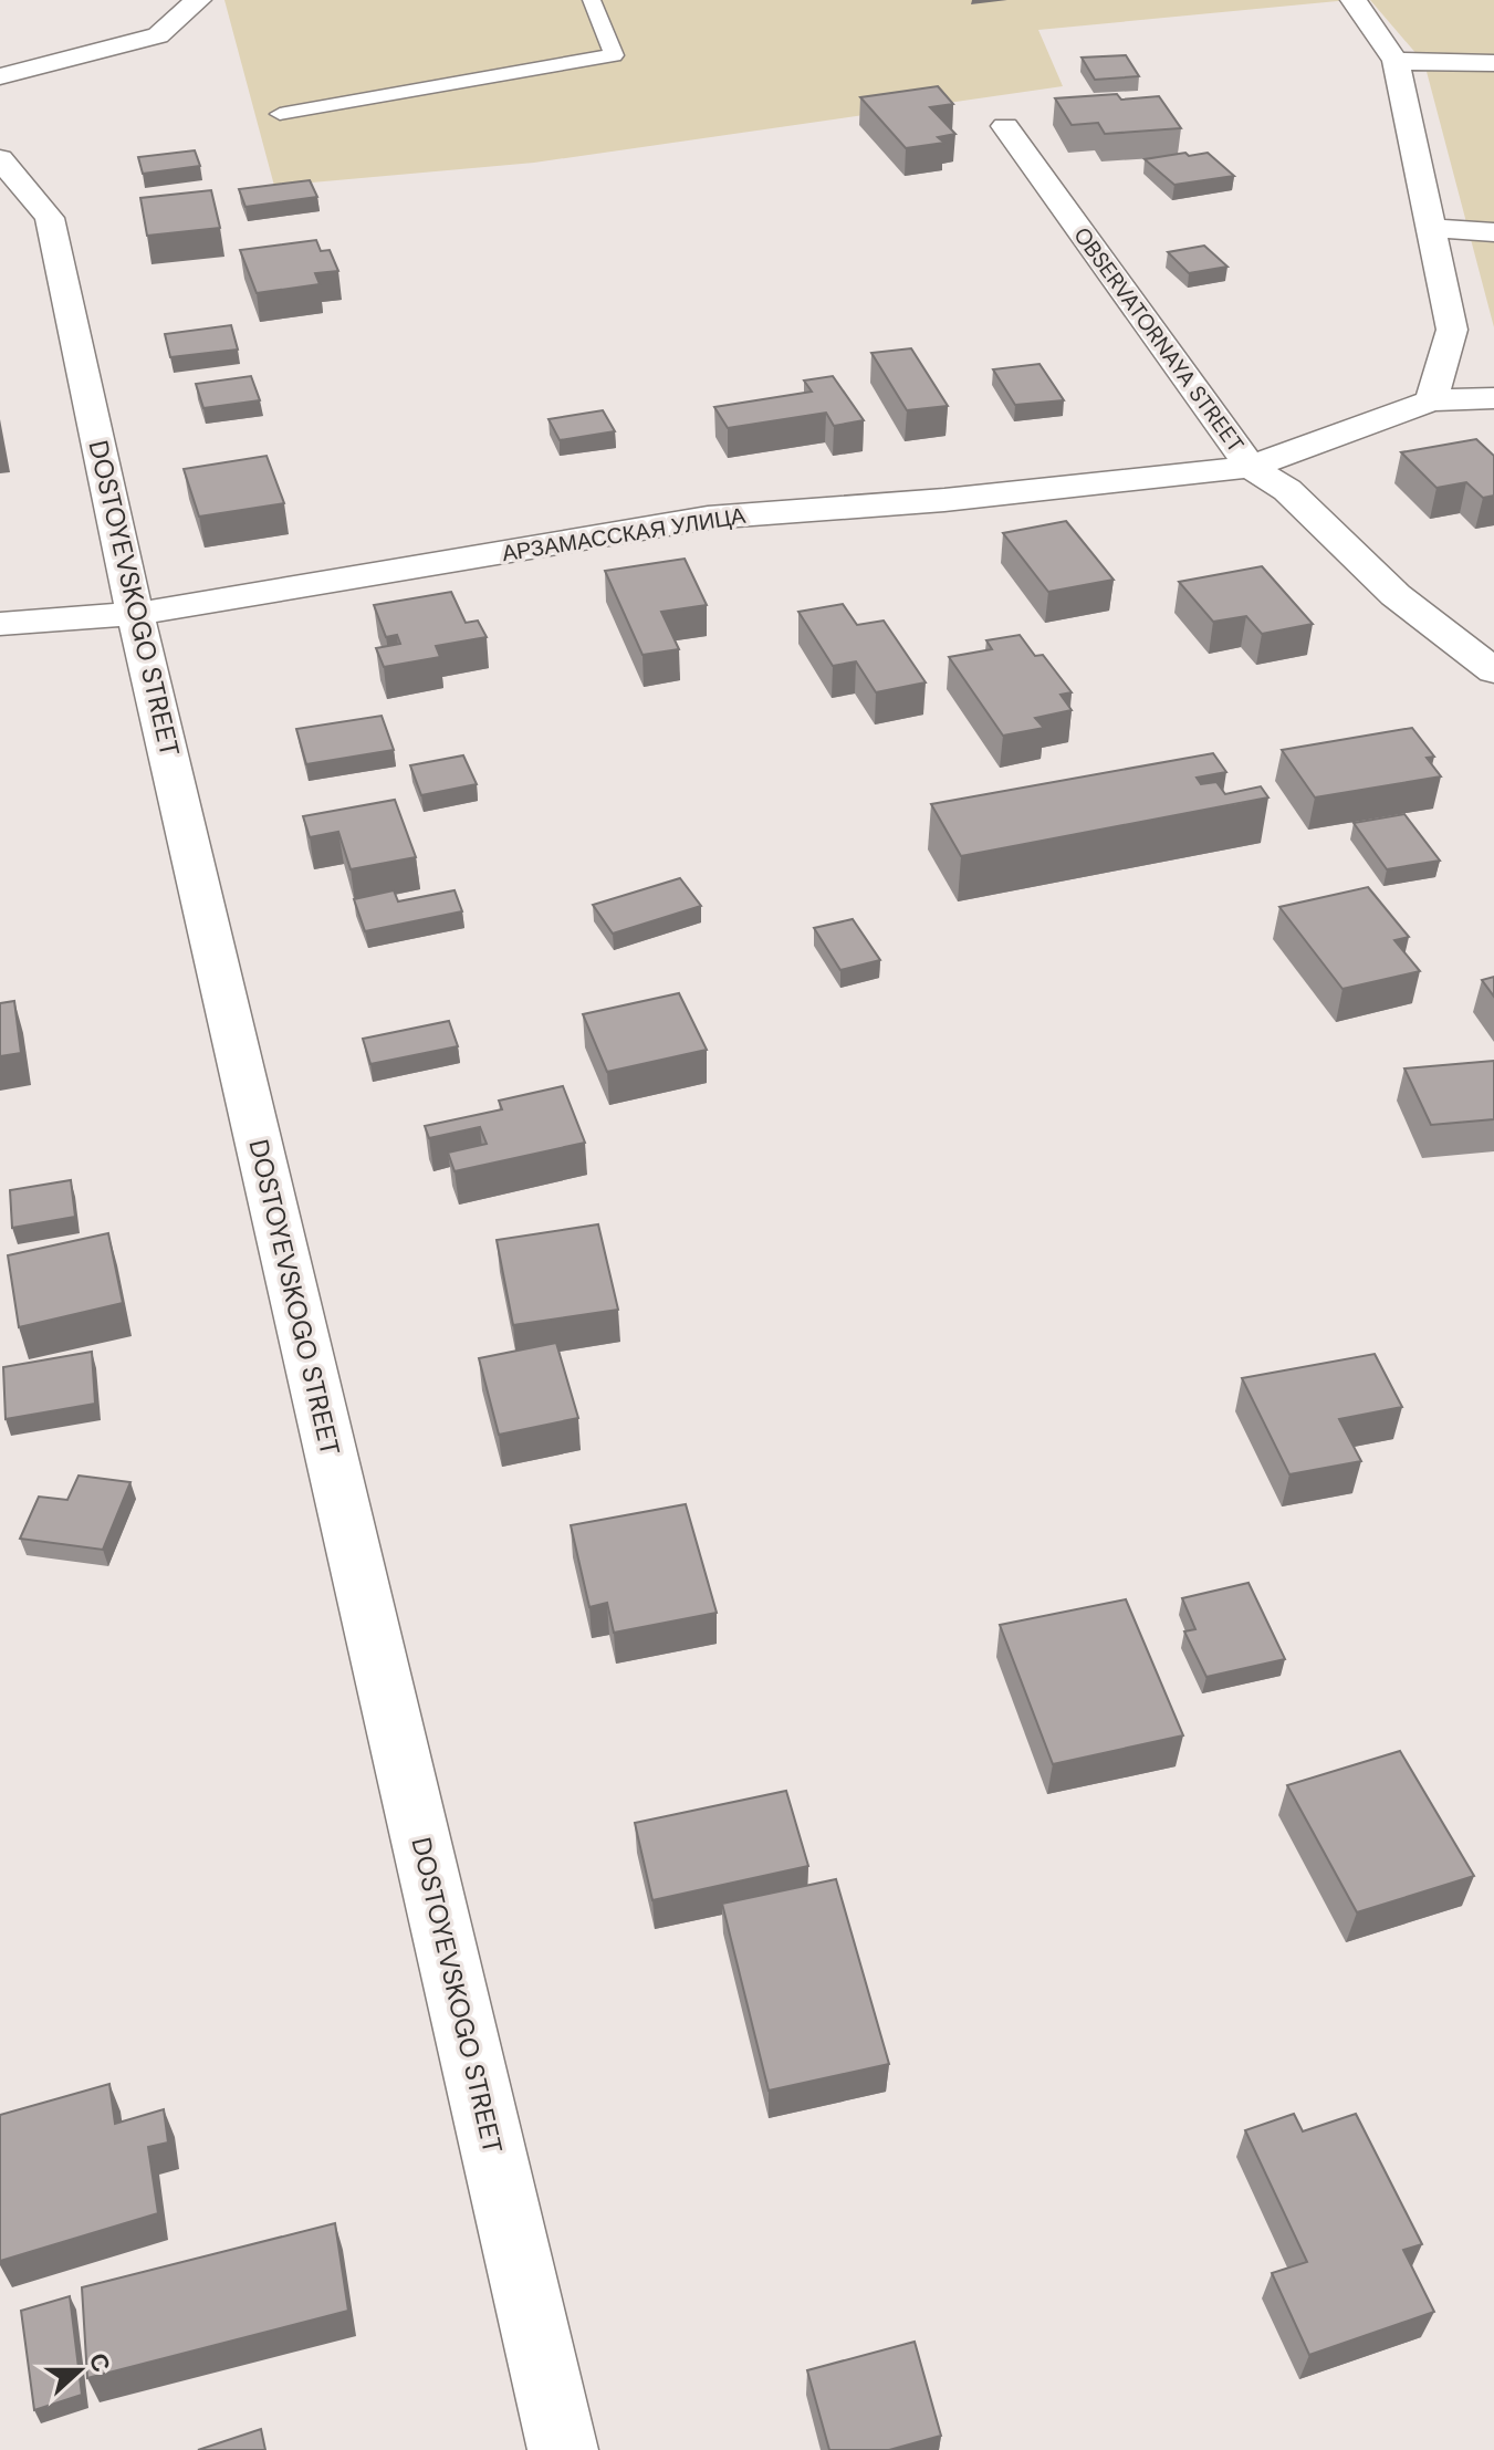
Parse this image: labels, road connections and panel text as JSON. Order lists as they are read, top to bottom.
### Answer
{
  "streets": {
    "street": ["OBSERVATORNAYA STREET", "АРЗАМАССКАЯ УЛИЦА", "DOSTOYEVSKOGO STREET"]
  },
  "crossings": [
    ["OBSERVATORNAYA STREET", "АРЗАМАССКАЯ УЛИЦА"],
    ["АРЗАМАССКАЯ УЛИЦА", "DOSTOYEVSKOGO STREET"]
  ],
  "north": "right"
}
